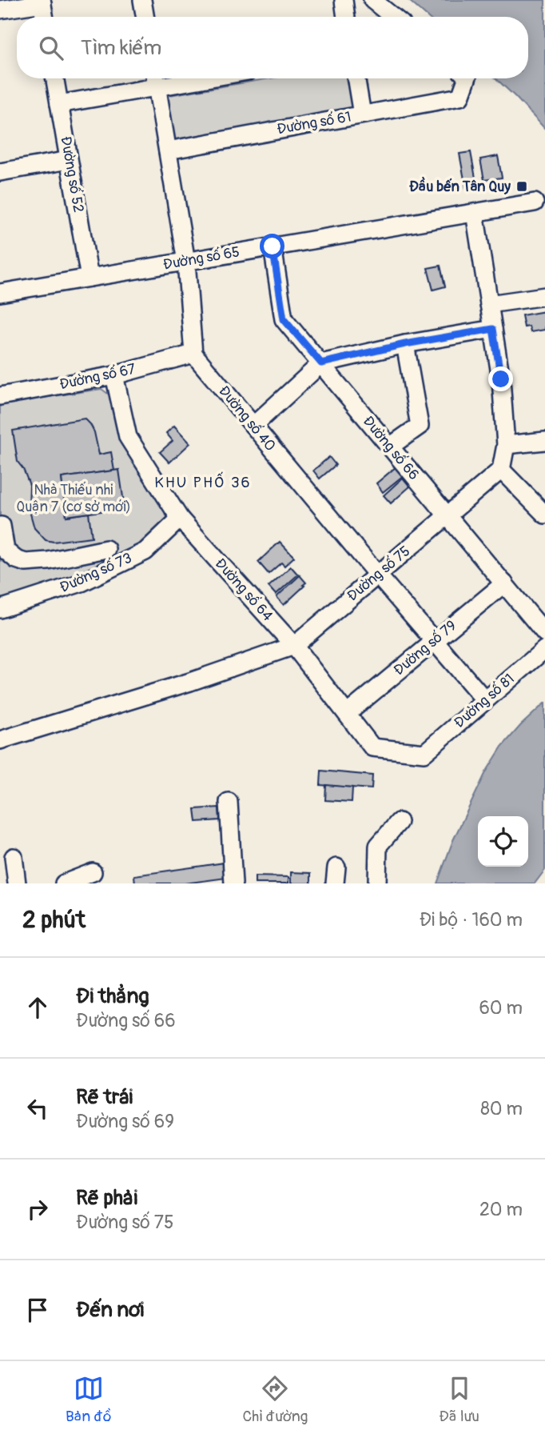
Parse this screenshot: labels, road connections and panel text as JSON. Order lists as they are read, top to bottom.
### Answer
{
  "streets": {
    "street": [
      "Đường số 61",
      "Đường số 52",
      "Đường số 65",
      "Đường số 67",
      "Đường số 40",
      "Đường số 66",
      "Đường số 73",
      "Đường số 75",
      "Đường số 64",
      "Đường số 79",
      "Đường số 81"
    ]
  },
  "crossings": [
    ["Đường số 52", "Đường số 65"],
    ["Đường số 65", "Đường số 66"],
    ["Đường số 67", "Đường số 40"],
    ["Đường số 67", "Đường số 64"],
    ["Đường số 40", "Đường số 75"],
    ["Đường số 40", "Đường số 79"],
    ["Đường số 40", "Đường số 81"],
    ["Đường số 66", "Đường số 75"],
    ["Đường số 66", "Đường số 79"],
    ["Đường số 73", "Đường số 64"],
    ["Đường số 75", "Đường số 64"],
    ["Đường số 64", "Đường số 79"],
    ["Đường số 64", "Đường số 81"]
  ],
  "districts": ["KHU PHỐ 36"],
  "parks": ["Nhà Thiếu nhi Quận 7 (cơ sở mới)"],
  "places": {
    "transit": ["Đầu bến Tân Quy"]
  },
  "page": {
    "search": "Tìm kiếm",
    "heading": ["2 phút", "Đi bộ · 160 m"],
    "list": [
      ["Đi thẳng", "Đường số 66", "60 m"],
      ["Rẽ trái", "Đường số 69", "80 m"],
      ["Rẽ phải", "Đường số 75", "20 m"],
      "Đến nơi"
    ],
    "nav": ["Bản đồ", "Chỉ đường", "Đã lưu"]
  }
}
